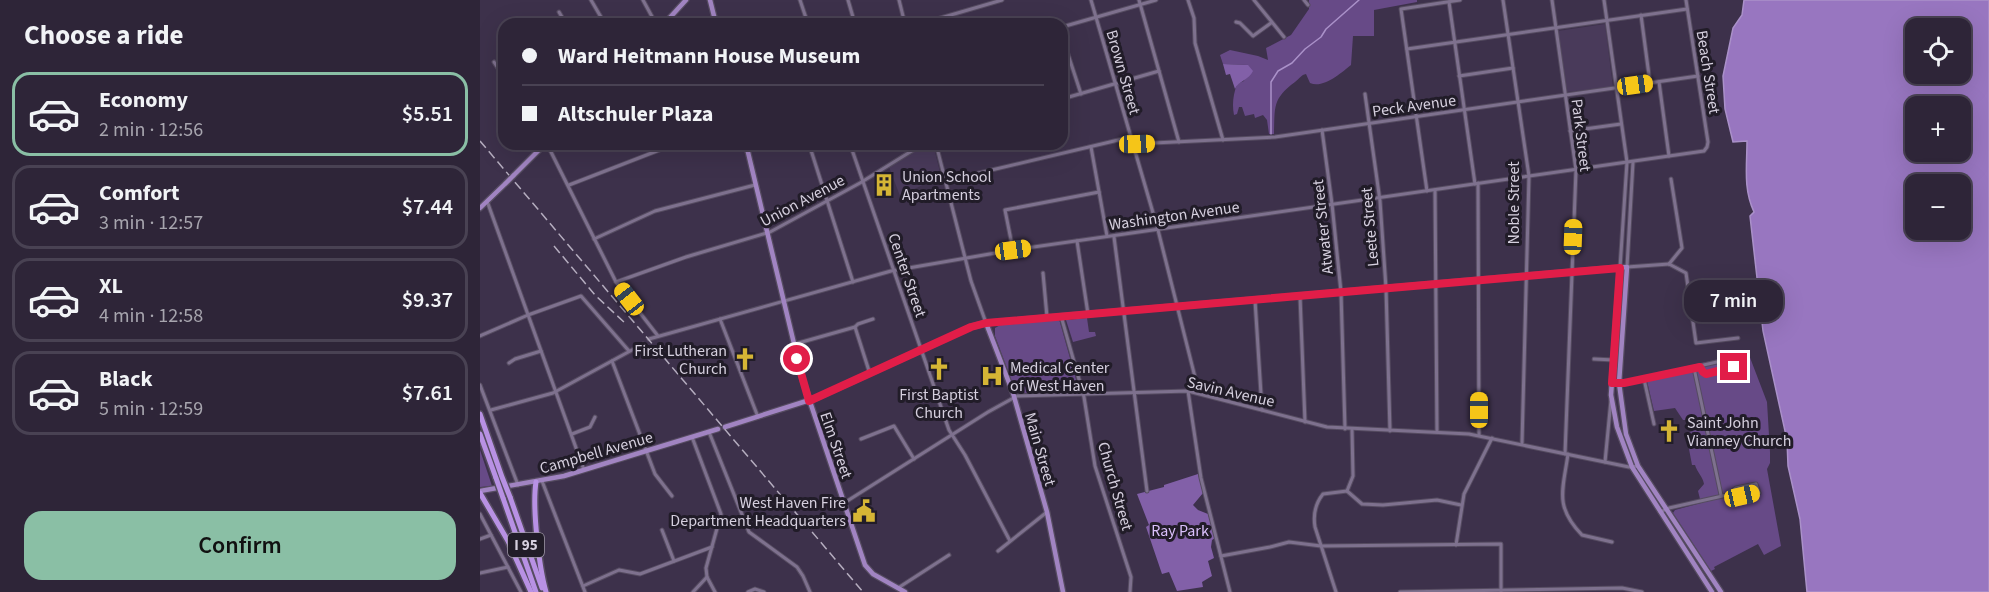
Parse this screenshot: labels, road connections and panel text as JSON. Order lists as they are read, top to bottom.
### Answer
{
  "streets": {
    "highway": ["I 95"],
    "main road": ["Elm Street", "Main Street", "Campbell Avenue"],
    "street": [
      "Brown Street",
      "Beach Street",
      "Peck Avenue",
      "Park Street",
      "Union Avenue",
      "Noble Street",
      "Washington Avenue",
      "Atwater Street",
      "Leete Street",
      "Center Street",
      "Savin Avenue",
      "Church Street"
    ]
  },
  "crossings": [
    ["Brown Street", "Peck Avenue"],
    ["Brown Street", "Washington Avenue"],
    ["Brown Street", "Savin Avenue"],
    ["Beach Street", "Peck Avenue"],
    ["Beach Street", "Washington Avenue"],
    ["Peck Avenue", "Park Street"],
    ["Peck Avenue", "Noble Street"],
    ["Peck Avenue", "Atwater Street"],
    ["Peck Avenue", "Leete Street"],
    ["Park Street", "Washington Avenue"],
    ["Park Street", "Savin Avenue"],
    ["Union Avenue", "Center Street"],
    ["Union Avenue", "Elm Street"],
    ["Noble Street", "Washington Avenue"],
    ["Noble Street", "Savin Avenue"],
    ["Washington Avenue", "Atwater Street"],
    ["Washington Avenue", "Leete Street"],
    ["Washington Avenue", "Center Street"],
    ["Washington Avenue", "Elm Street"],
    ["Washington Avenue", "Main Street"],
    ["Atwater Street", "Savin Avenue"],
    ["Leete Street", "Savin Avenue"],
    ["Center Street", "Savin Avenue"],
    ["Savin Avenue", "Elm Street"],
    ["Savin Avenue", "Main Street"],
    ["Savin Avenue", "Church Street"]
  ],
  "parks": ["Ray Park"],
  "places": {
    "building": ["Union School Apartments"],
    "church": ["First Lutheran Church", "First Baptist Church", "Saint John Vianney Church"],
    "hospital": ["Medical Center of West Haven"],
    "public building": ["West Haven Fire Department Headquarters"]
  },
  "page": {
    "heading": "Choose a ride",
    "map_buttons": ["+", "−"],
    "banner": ["Ward Heitmann House Museum", "Altschuler Plaza"],
    "list": [
      {
        "name": "Economy",
        "note": "2 min · 12:56",
        "value": "$5.51"
      },
      {
        "name": "Comfort",
        "note": "3 min · 12:57",
        "value": "$7.44"
      },
      {
        "name": "XL",
        "note": "4 min · 12:58",
        "value": "$9.37"
      },
      {
        "name": "Black",
        "note": "5 min · 12:59",
        "value": "$7.61"
      }
    ],
    "bubble": "7 min",
    "buttons": "Confirm"
  }
}
